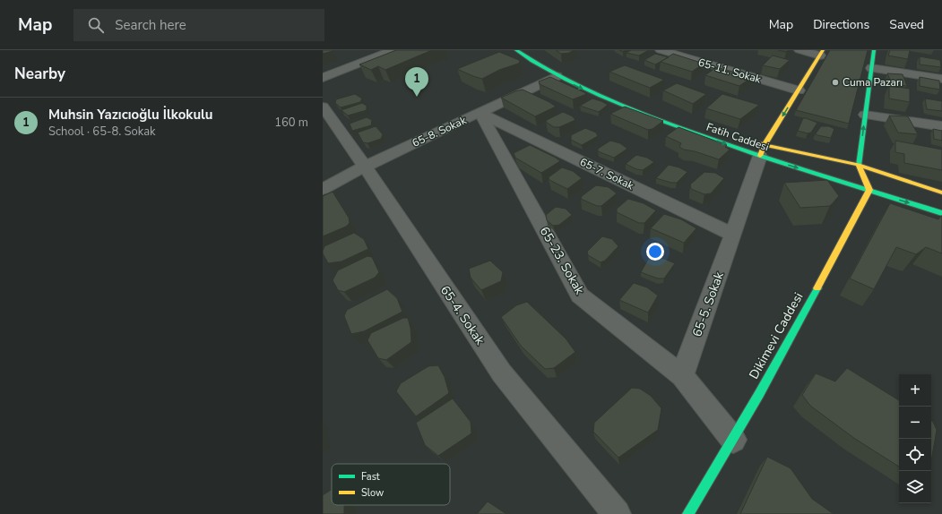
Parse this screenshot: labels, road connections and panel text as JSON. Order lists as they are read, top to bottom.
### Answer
{
  "streets": {
    "street": [
      "65-11. Sokak",
      "65-8. Sokak",
      "Fatih Caddesi",
      "65-7. Sokak",
      "65-23. Sokak",
      "65-5. Sokak",
      "65-4. Sokak",
      "Dikimevi Caddesi"
    ]
  },
  "crossings": [
    ["65-8. Sokak", "Fatih Caddesi"],
    ["65-8. Sokak", "65-7. Sokak"],
    ["65-8. Sokak", "65-23. Sokak"],
    ["65-8. Sokak", "65-4. Sokak"],
    ["Fatih Caddesi", "65-5. Sokak"],
    ["Fatih Caddesi", "Dikimevi Caddesi"],
    ["65-7. Sokak", "65-23. Sokak"],
    ["65-7. Sokak", "65-5. Sokak"],
    ["65-23. Sokak", "65-5. Sokak"]
  ],
  "places": ["Cuma Pazarı"],
  "legend": ["Fast", "Slow"],
  "page": {
    "header": "Map",
    "search": "Search here",
    "nav": ["Map", "Directions", "Saved"],
    "heading": "Nearby",
    "pins": "1",
    "list": [
      {
        "mark": "1",
        "name": "Muhsin Yazıcıoğlu İlkokulu",
        "note": "School · 65-8. Sokak",
        "value": "160 m"
      }
    ],
    "map_buttons": ["+", "−"]
  }
}
